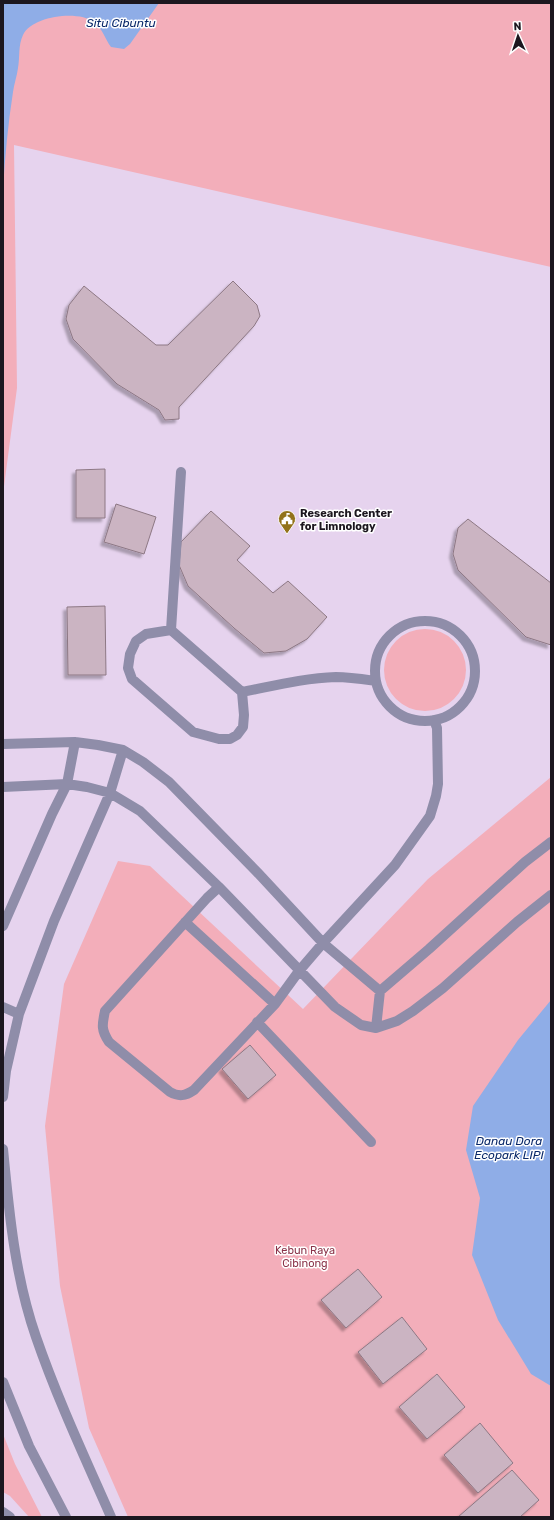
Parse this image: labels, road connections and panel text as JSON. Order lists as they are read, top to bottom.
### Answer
{
  "water": ["Situ Cibuntu", "Danau Dora Ecopark LIPI"],
  "parks": ["Kebun Raya Cibinong"],
  "places": {
    "public building": ["Research Center for Limnology"]
  },
  "north": "top"
}
